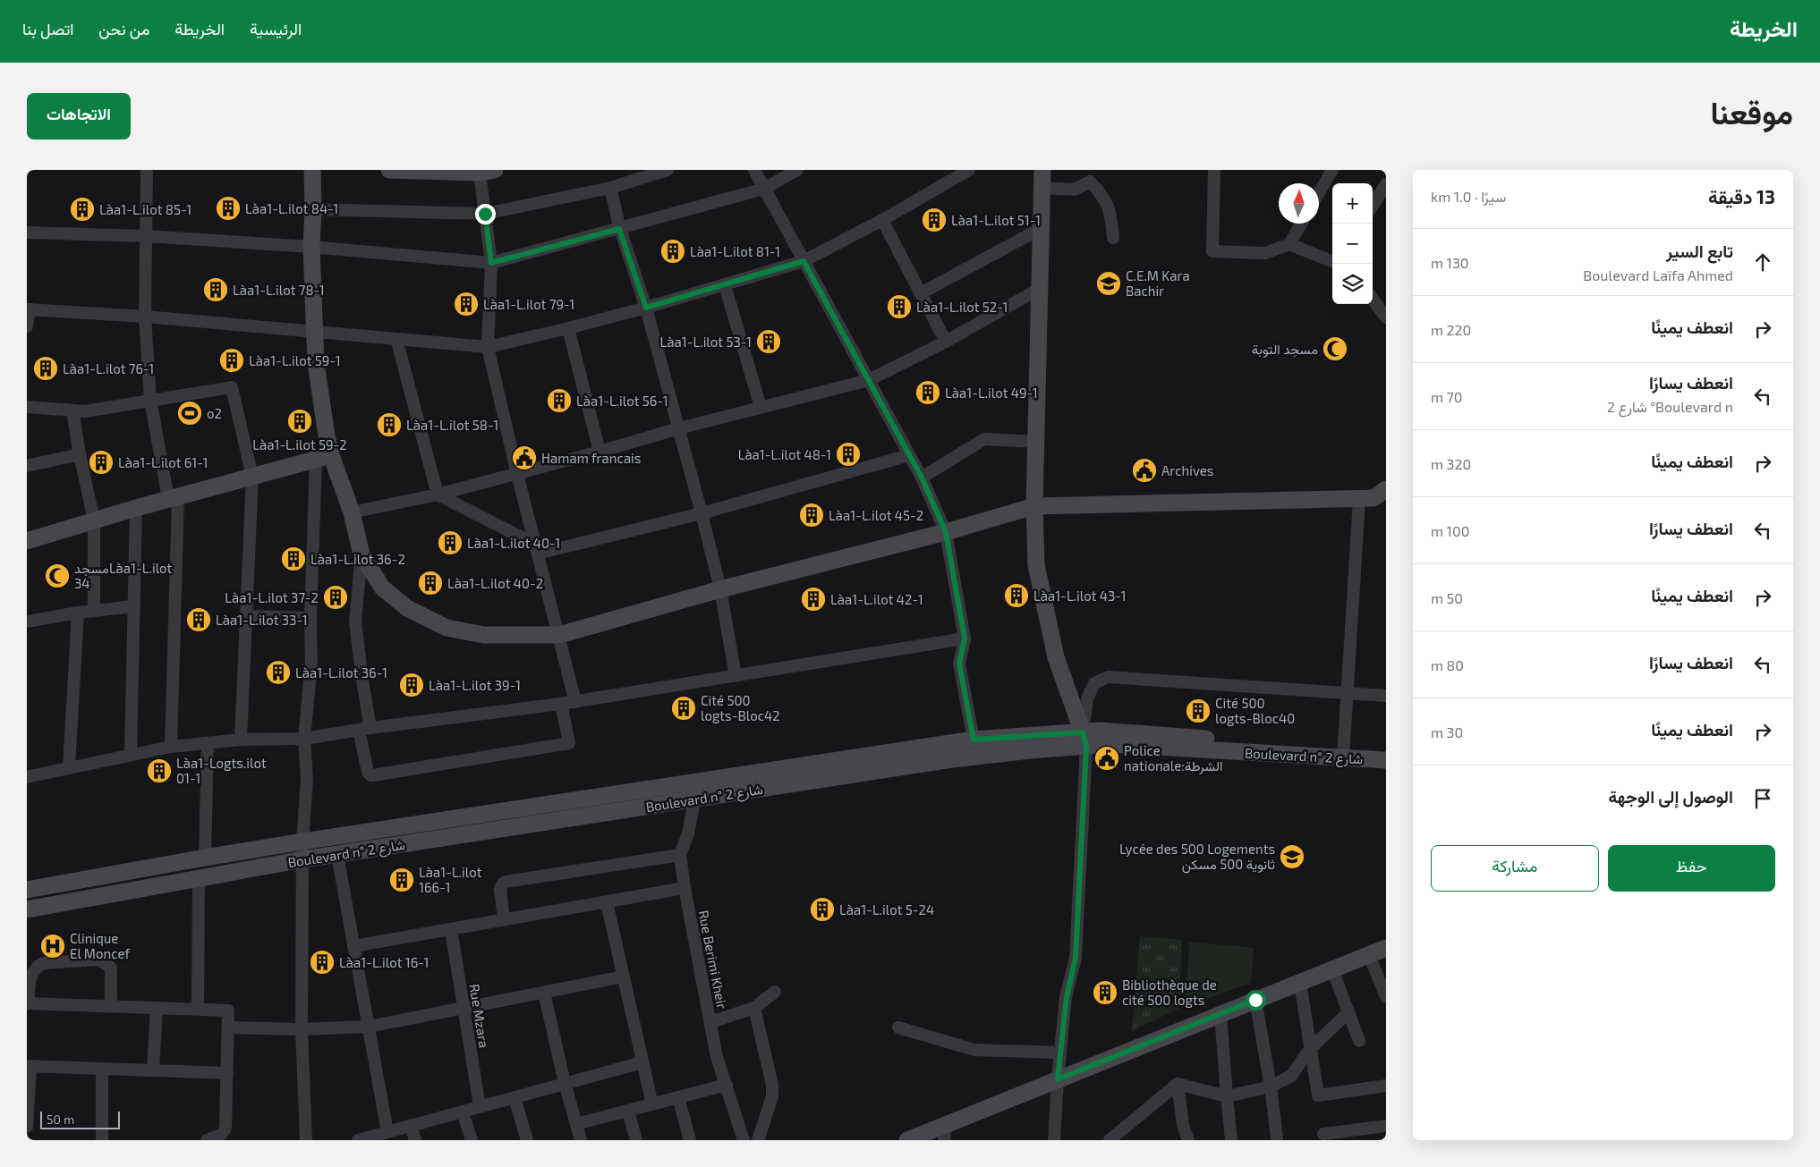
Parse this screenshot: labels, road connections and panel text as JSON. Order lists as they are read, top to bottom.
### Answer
{
  "streets": {
    "street": ["Boulevard n° شارع 2", "Rue Berimi Kheir", "Rue Mzara"]
  },
  "crossings": [
    ["Boulevard n° شارع 2", "Rue Berimi Kheir"]
  ],
  "places": {
    "building": [
      "Làa1-L.ilot 84-1",
      "Làa1-L.ilot 85-1",
      "Làa1-L.ilot 51-1",
      "Làa1-L.ilot 81-1",
      "Làa1-L.ilot 78-1",
      "Làa1-L.ilot 79-1",
      "Làa1-L.ilot 52-1",
      "Làa1-L.ilot 53-1",
      "Làa1-L.ilot 59-1",
      "Làa1-L.ilot 76-1",
      "Làa1-L.ilot 49-1",
      "Làa1-L.ilot 56-1",
      "Làa1-L.ilot 59-2",
      "Làa1-L.ilot 58-1",
      "Làa1-L.ilot 48-1",
      "Làa1-L.ilot 61-1",
      "Làa1-L.ilot 45-2",
      "Làa1-L.ilot 40-1",
      "Làa1-L.ilot 36-2",
      "Làa1-L.ilot 40-2",
      "Làa1-L.ilot 43-1",
      "Làa1-L.ilot 37-2",
      "Làa1-L.ilot 42-1",
      "Làa1-L.ilot 33-1",
      "Làa1-L.ilot 36-1",
      "Làa1-L.ilot 39-1",
      "Cité 500 logts-Bloc42",
      "Cité 500 logts-Bloc40",
      "Làa1-Logts.ilot 01-1",
      "Làa1-L.ilot 166-1",
      "Làa1-L.ilot 5-24",
      "Làa1-L.ilot 16-1",
      "Bibliothèque de cité 500 logts"
    ],
    "school or university": ["C.E.M Kara Bachir", "Lycée des 500 Logements ثانوية 500 مسكن"],
    "mosque": ["مسجد التوبة", "مسجدLàa1-L.ilot 34"],
    "sports": ["o2"],
    "public building": ["Hamam francais", "Archives", "Police nationale:الشرطة"],
    "hospital": ["Clinique El Moncef"]
  },
  "scale_bar": "50 m",
  "north": "top",
  "page": {
    "header": "الخريطة",
    "nav": [
      "الرئيسية",
      "الخريطة",
      "من نحن",
      "اتصل بنا"
    ],
    "title": "موقعنا",
    "buttons": [
      "الاتجاهات",
      ["حفظ", "مشاركة"]
    ],
    "heading": ["13 دقيقة", "سيرًا · 1.0 km"],
    "map_buttons": ["+", "−"],
    "list": [
      ["تابع السير", "Boulevard Laïfa Ahmed", "130 m"],
      ["انعطف يمينًا", "220 m"],
      ["انعطف يسارًا", "Boulevard n° شارع 2", "70 m"],
      ["انعطف يمينًا", "320 m"],
      ["انعطف يسارًا", "100 m"],
      ["انعطف يمينًا", "50 m"],
      ["انعطف يسارًا", "80 m"],
      ["انعطف يمينًا", "30 m"],
      "الوصول إلى الوجهة"
    ],
    "scale": "50 m"
  }
}
